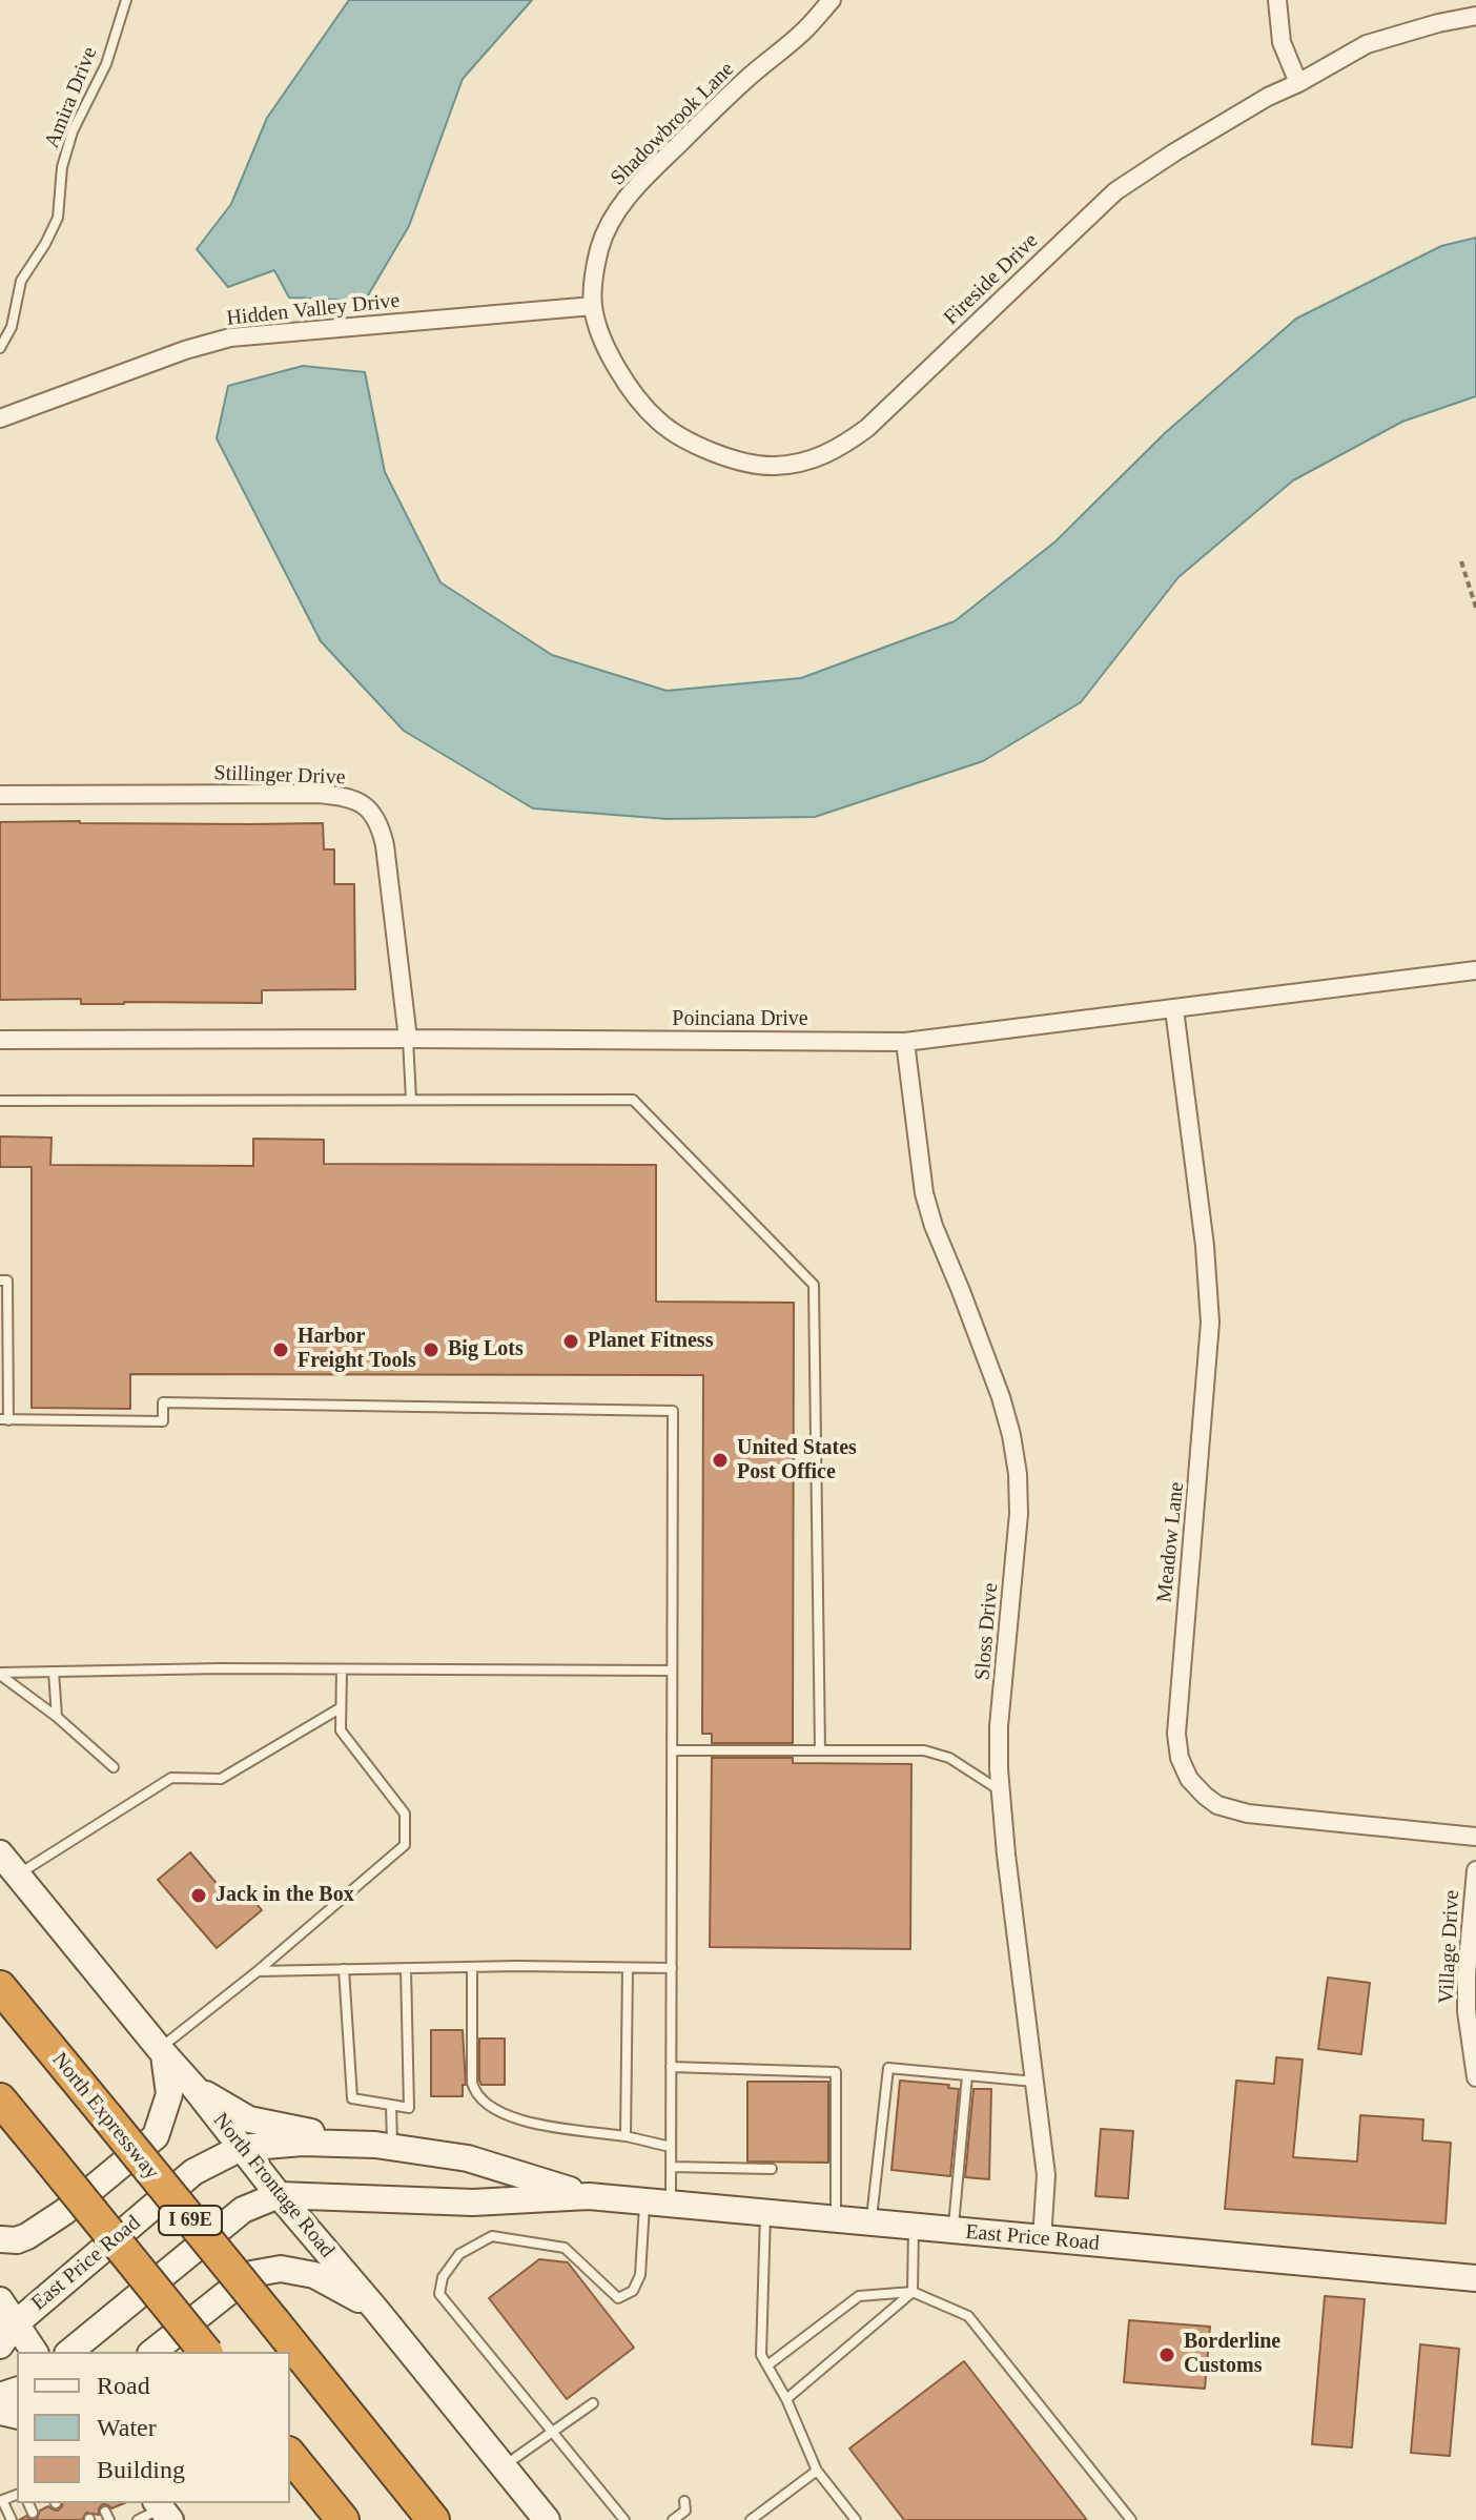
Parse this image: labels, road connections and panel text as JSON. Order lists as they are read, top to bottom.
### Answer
{
  "streets": {
    "highway": ["North Expressway", "I 69E"],
    "main road": ["North Frontage Road", "East Price Road"],
    "street": [
      "Shadowbrook Lane",
      "Fireside Drive",
      "Hidden Valley Drive",
      "Stillinger Drive",
      "Poinciana Drive",
      "Meadow Lane",
      "Sloss Drive",
      "Village Drive"
    ],
    "lane": ["Amira Drive"]
  },
  "crossings": [
    ["Shadowbrook Lane", "Fireside Drive"],
    ["Shadowbrook Lane", "Hidden Valley Drive"],
    ["Fireside Drive", "Hidden Valley Drive"],
    ["Stillinger Drive", "Poinciana Drive"],
    ["Poinciana Drive", "Meadow Lane"],
    ["Poinciana Drive", "Sloss Drive"],
    ["Sloss Drive", "East Price Road"],
    ["North Frontage Road", "East Price Road"]
  ],
  "places": [
    "Planet Fitness",
    "Harbor Freight Tools",
    "Big Lots",
    "United States Post Office",
    "Jack in the Box",
    "Borderline Customs"
  ],
  "legend": ["Road", "Water", "Building"]
}
